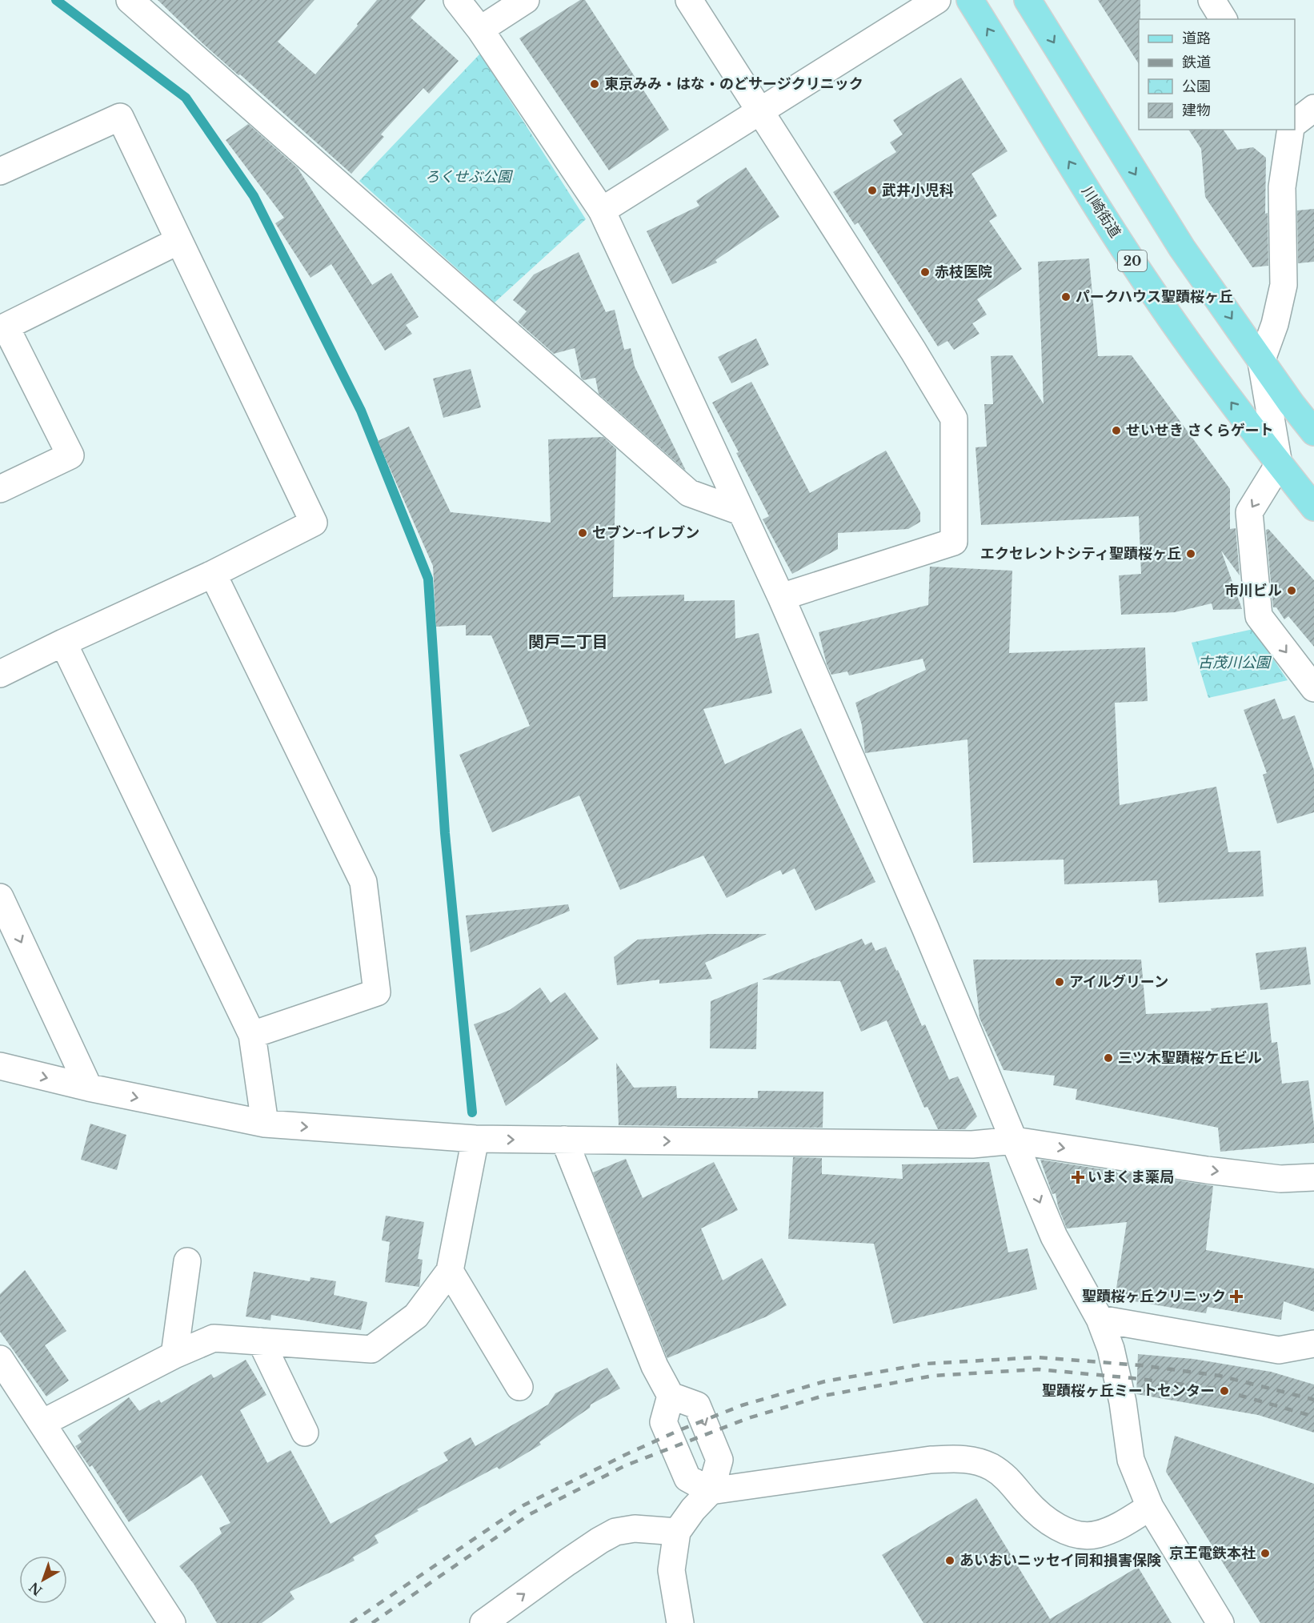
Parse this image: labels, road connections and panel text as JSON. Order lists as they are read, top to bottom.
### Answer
{
  "streets": {
    "main road": ["川崎街道", "20"]
  },
  "districts": ["関戸二丁目"],
  "parks": ["ろくせぶ公園", "古茂川公園"],
  "places": {
    "other": [
      "東京みみ・はな・のどサージクリニック",
      "武井小児科",
      "赤枝医院",
      "パークハウス聖蹟桜ヶ丘",
      "せいせき さくらゲート",
      "セブン-イレブン",
      "エクセレントシティ聖蹟桜ヶ丘",
      "市川ビル",
      "アイルグリーン",
      "三ツ木聖蹟桜ケ丘ビル",
      "聖蹟桜ヶ丘ミートセンター",
      "京王電鉄本社",
      "あいおいニッセイ同和損害保険"
    ],
    "health": ["いまくま薬局", "聖蹟桜ヶ丘クリニック"]
  },
  "legend": [
    "道路",
    "鉄道",
    "公園",
    "建物"
  ],
  "north": "bottom left"
}
